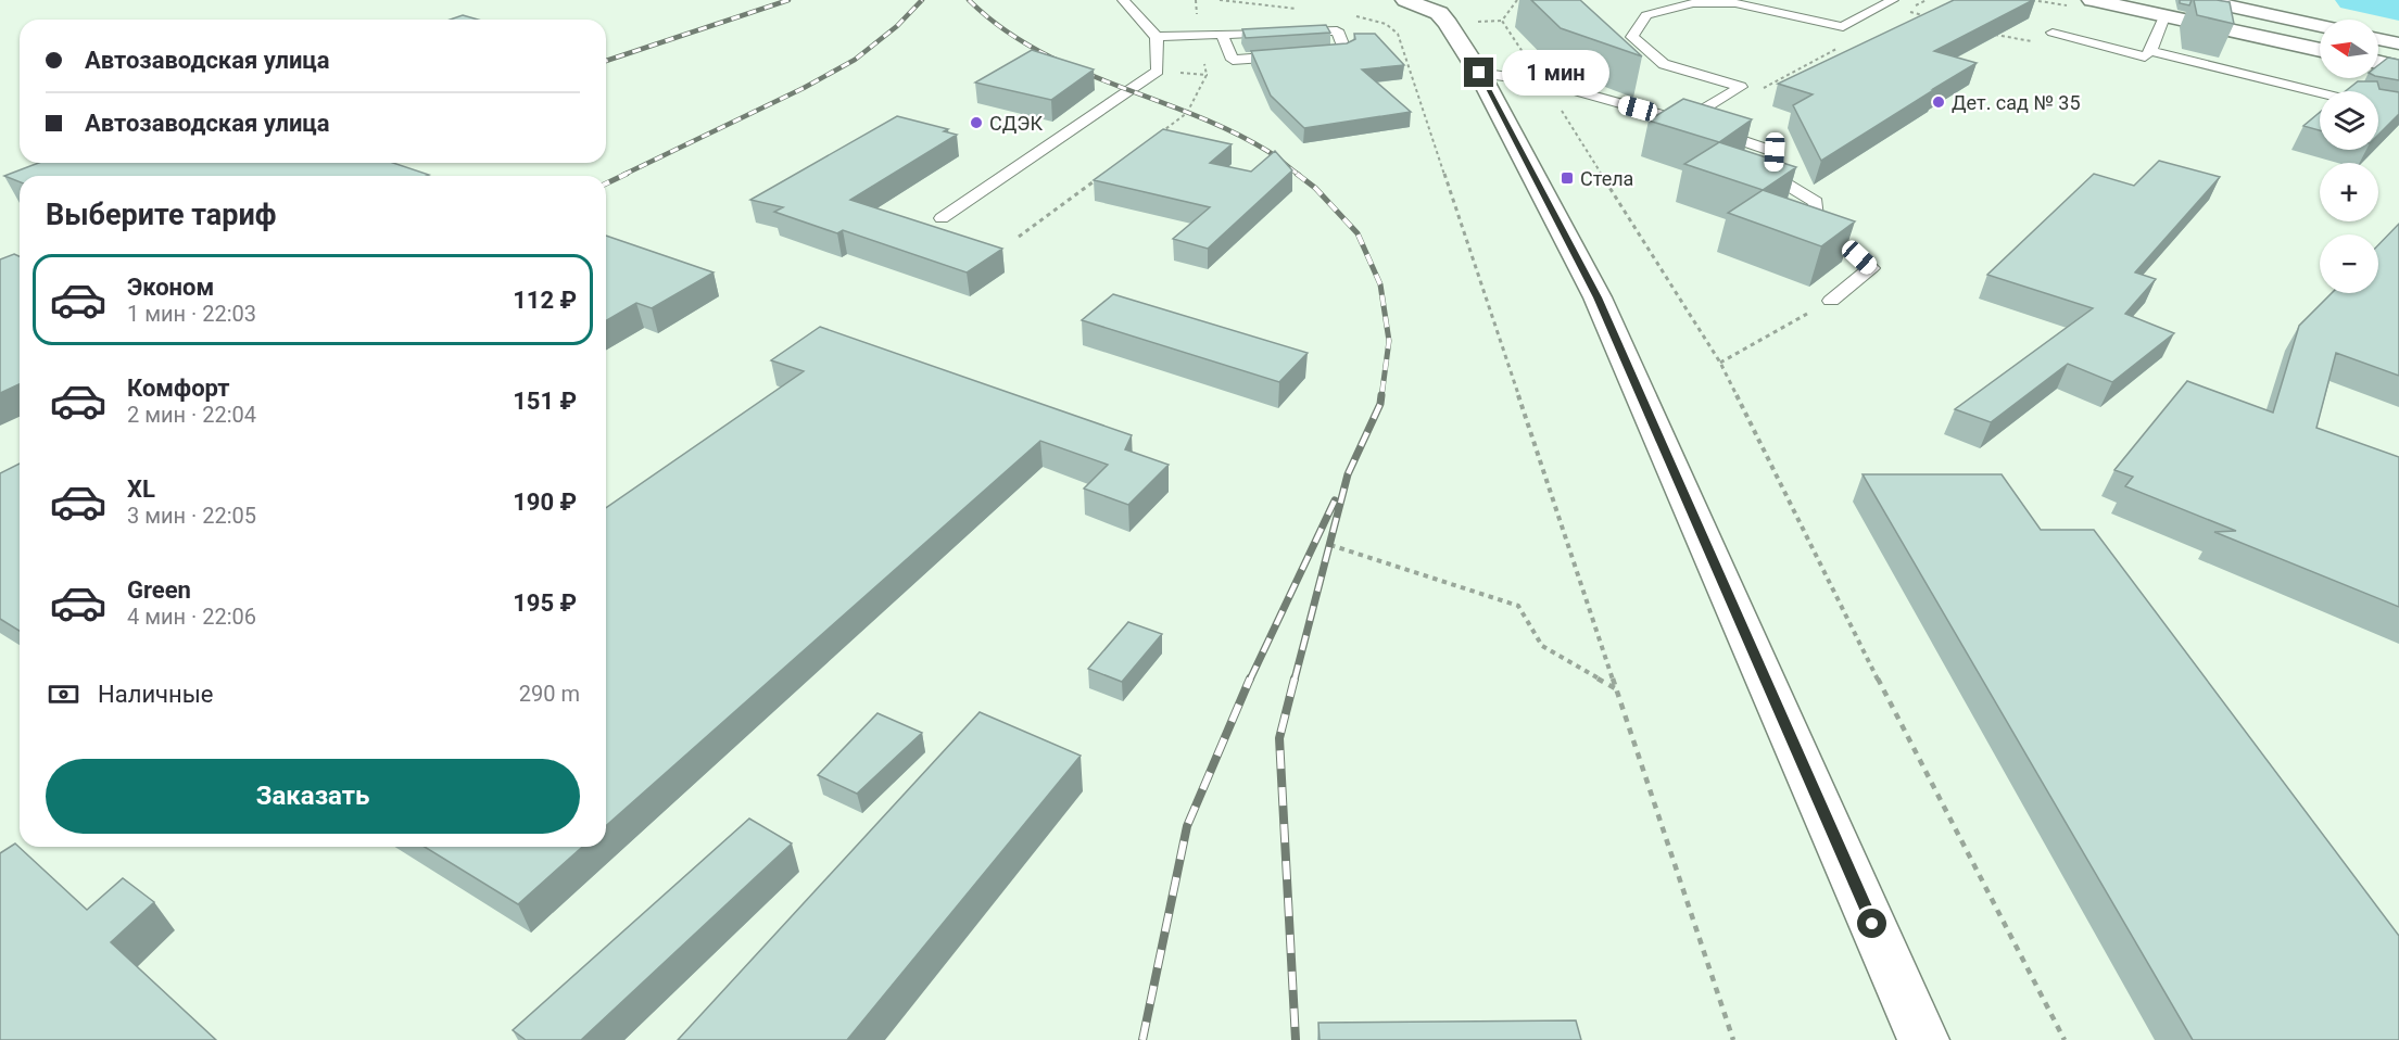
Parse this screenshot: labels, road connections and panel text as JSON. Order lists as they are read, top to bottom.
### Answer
{
  "places": {
    "other": ["Дет. сад № 35", "СДЭК"],
    "transit": ["Стела"]
  },
  "north": "left",
  "page": {
    "map_buttons": ["+", "−"],
    "banner": ["Автозаводская улица", "Автозаводская улица"],
    "bubble": "1 мин",
    "heading": "Выберите тариф",
    "list": [
      {
        "name": "Эконом",
        "note": "1 мин · 22:03",
        "value": "112 ₽"
      },
      {
        "name": "Комфорт",
        "note": "2 мин · 22:04",
        "value": "151 ₽"
      },
      {
        "name": "XL",
        "note": "3 мин · 22:05",
        "value": "190 ₽"
      },
      {
        "name": "Green",
        "note": "4 мин · 22:06",
        "value": "195 ₽"
      }
    ],
    "pay": ["Наличные", "290 m"],
    "buttons": "Заказать"
  }
}
